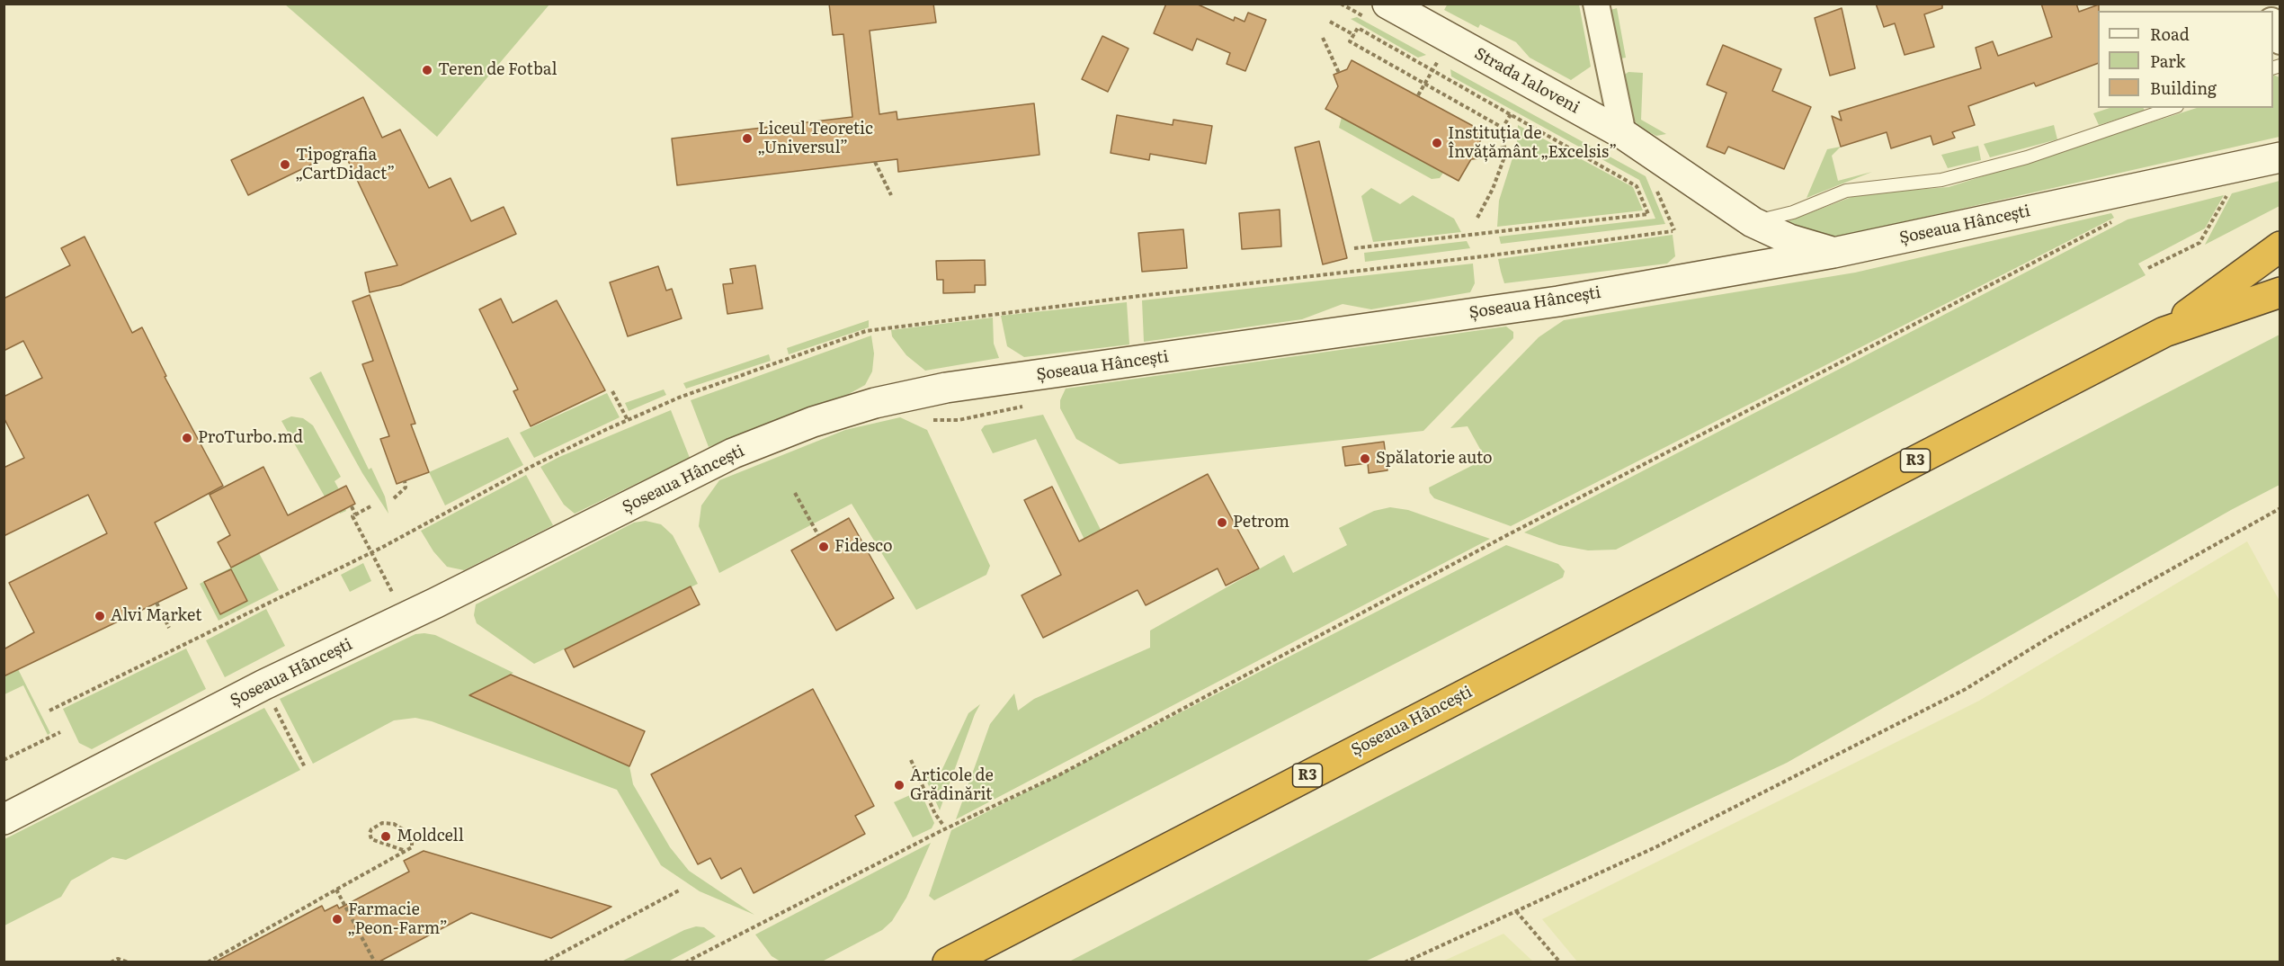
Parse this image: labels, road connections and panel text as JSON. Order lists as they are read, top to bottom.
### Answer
{
  "streets": {
    "highway": ["Șoseaua Hâncești", "R3"],
    "street": ["Strada Ialoveni"]
  },
  "crossings": [
    ["Strada Ialoveni", "Șoseaua Hâncești"]
  ],
  "places": [
    "Teren de Fotbal",
    "Liceul Teoretic „Universul”",
    "Instituția de Învățământ „Excelsis”",
    "Tipografia „CartDidact”",
    "ProTurbo.md",
    "Spălatorie auto",
    "Petrom",
    "Fidesco",
    "Alvi Market",
    "Articole de Grădinărit",
    "Moldcell",
    "Farmacie „Peon-Farm”"
  ],
  "legend": ["Road", "Park", "Building"]
}
